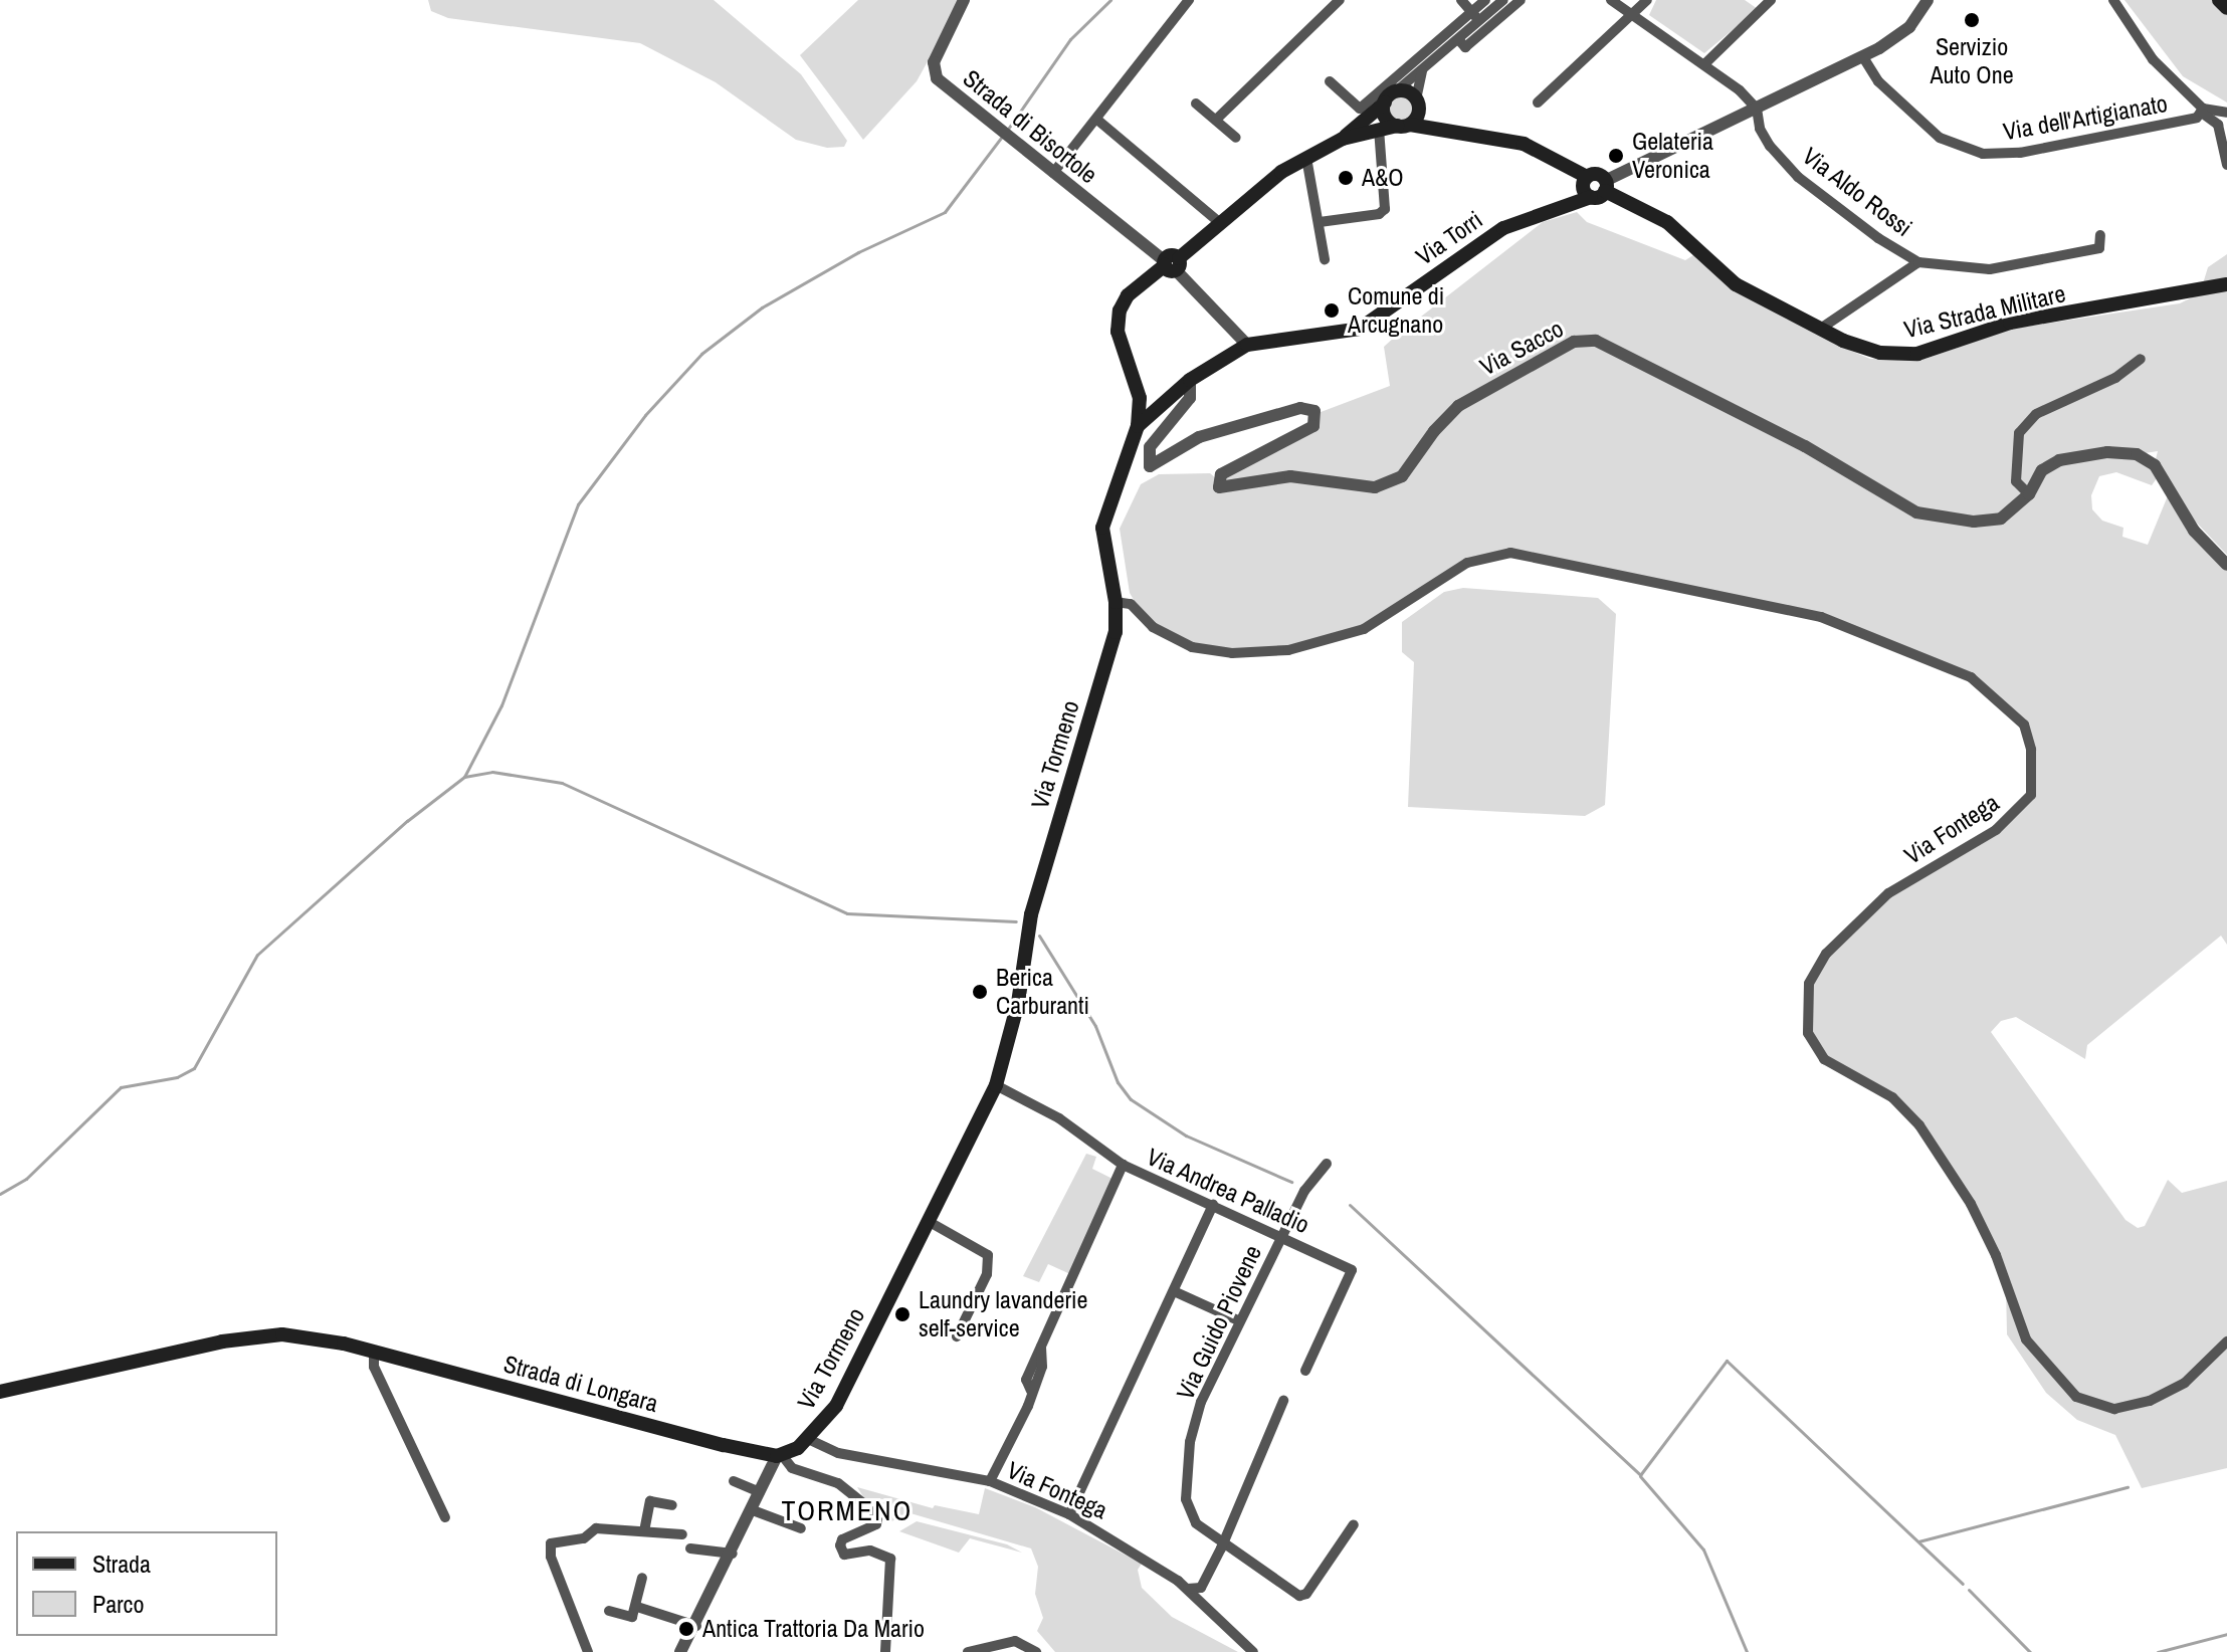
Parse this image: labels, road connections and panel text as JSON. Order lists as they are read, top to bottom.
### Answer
{
  "streets": {
    "main road": [
      "Via Torri",
      "Via Strada Militare",
      "Via Tormeno",
      "Strada di Longara"
    ],
    "street": [
      "Via dell'Artigianato",
      "Strada di Bisortole",
      "Via Aldo Rossi",
      "Via Sacco",
      "Via Fontega",
      "Via Andrea Palladio",
      "Via Guido Piovene"
    ]
  },
  "crossings": [
    ["Strada di Bisortole", "Via Torri"],
    ["Strada di Bisortole", "Via Tormeno"],
    ["Via Aldo Rossi", "Via Strada Militare"],
    ["Via Torri", "Via Strada Militare"],
    ["Via Torri", "Via Tormeno"],
    ["Via Sacco", "Via Tormeno"],
    ["Via Tormeno", "Via Fontega"],
    ["Via Tormeno", "Via Andrea Palladio"],
    ["Via Tormeno", "Strada di Longara"],
    ["Via Andrea Palladio", "Via Guido Piovene"]
  ],
  "districts": ["TORMENO"],
  "places": [
    "Servizio Auto One",
    "Gelateria Veronica",
    "A&O",
    "Comune di Arcugnano",
    "Berica Carburanti",
    "Laundry lavanderie self-service",
    "Antica Trattoria Da Mario"
  ],
  "legend": ["Strada", "Parco"]
}
